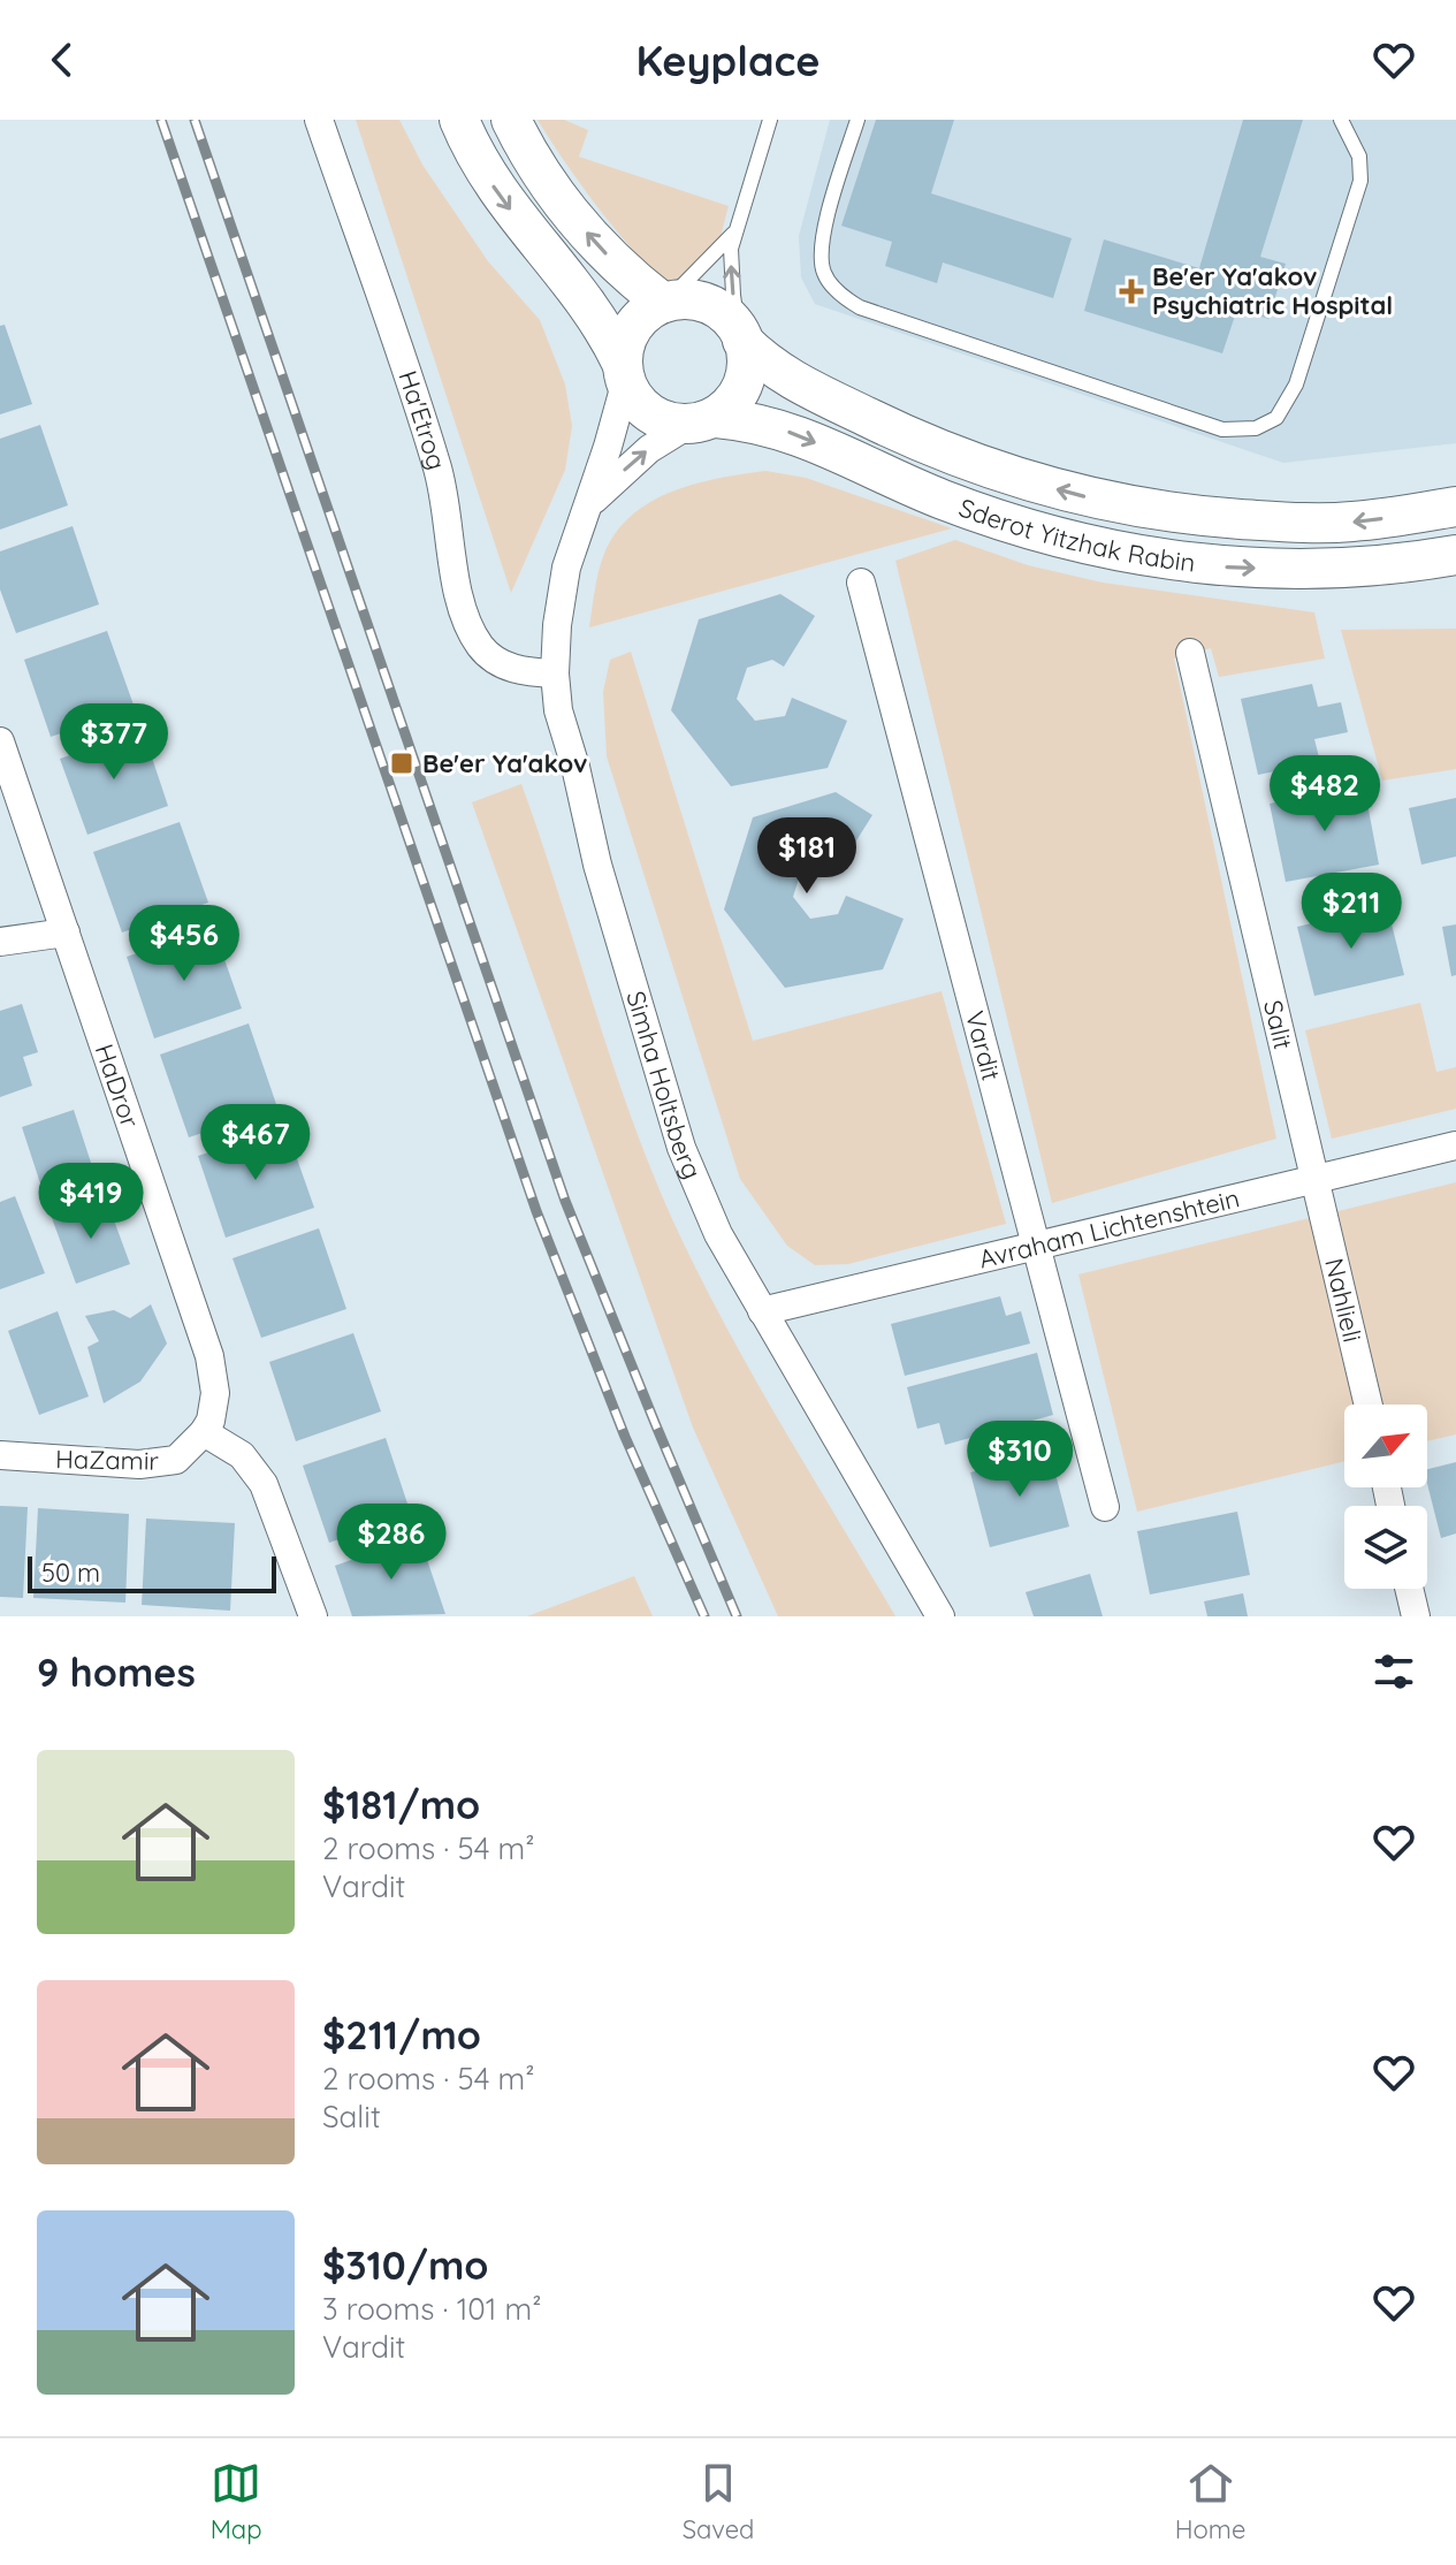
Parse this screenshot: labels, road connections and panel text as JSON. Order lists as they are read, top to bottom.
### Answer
{
  "streets": {
    "main road": ["Sderot Yitzhak Rabin"],
    "street": [
      "Ha'Etrog",
      "Salit",
      "Vardit",
      "Simha Holtsberg",
      "HaDror",
      "Avraham Lichtenshtein",
      "Nahlieli",
      "HaZamir"
    ]
  },
  "crossings": [
    ["Ha'Etrog", "Simha Holtsberg"],
    ["Sderot Yitzhak Rabin", "Simha Holtsberg"],
    ["Salit", "Avraham Lichtenshtein"],
    ["Salit", "Nahlieli"],
    ["Vardit", "Avraham Lichtenshtein"],
    ["Simha Holtsberg", "Avraham Lichtenshtein"],
    ["HaDror", "HaZamir"],
    ["Avraham Lichtenshtein", "Nahlieli"]
  ],
  "places": {
    "health": ["Be'er Ya'akov Psychiatric Hospital"],
    "transit": ["Be'er Ya'akov"]
  },
  "scale_bar": "50 m",
  "north": "top right",
  "page": {
    "header": "Keyplace",
    "price": [
      "$377",
      "$482",
      "$181",
      "$211",
      "$456",
      "$467",
      "$419",
      "$310",
      "$286"
    ],
    "scale": "50 m",
    "heading": "9 homes",
    "list": [
      {
        "name": "$181/mo",
        "note": "2 rooms · 54 m² · Vardit"
      },
      {
        "name": "$211/mo",
        "note": "2 rooms · 54 m² · Salit"
      },
      {
        "name": "$310/mo",
        "note": "3 rooms · 101 m² · Vardit"
      }
    ],
    "tabs": ["Map", "Saved", "Home"]
  }
}
